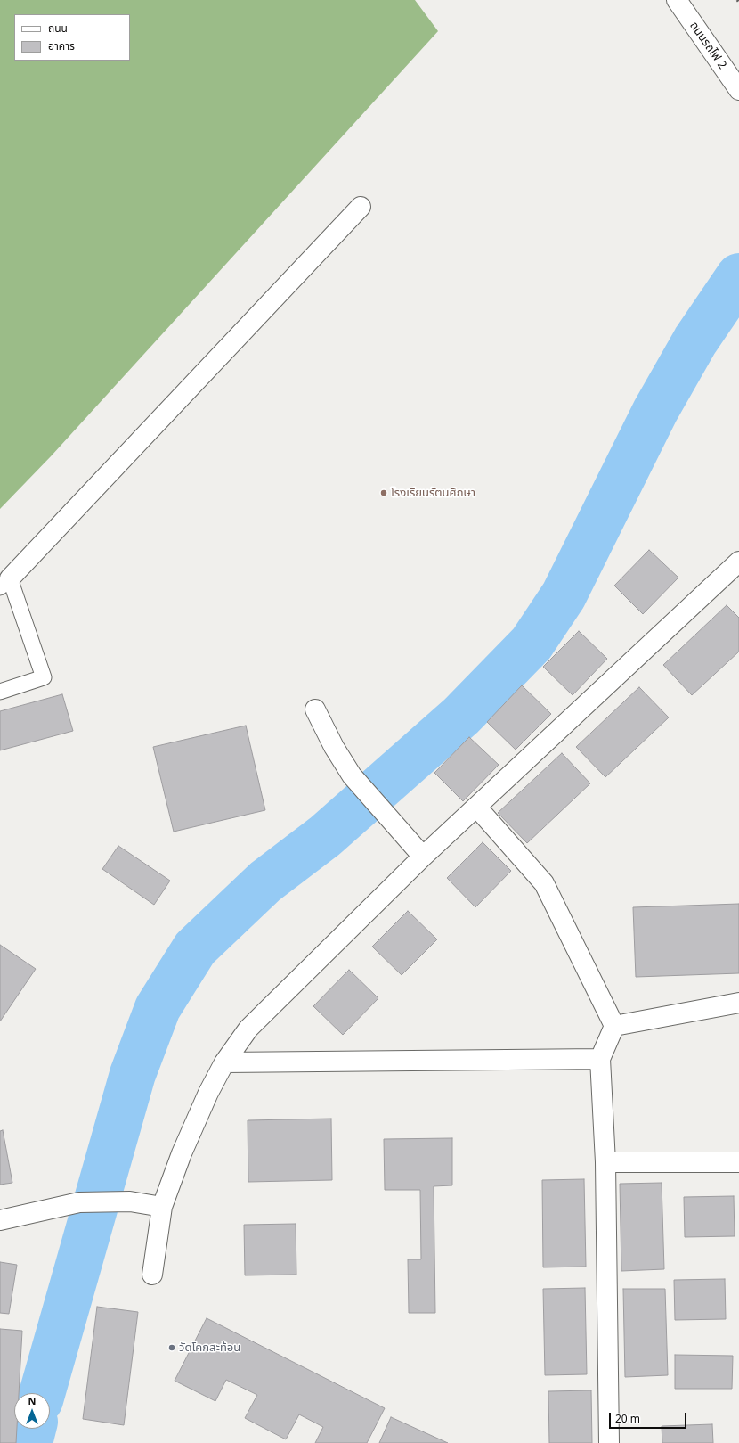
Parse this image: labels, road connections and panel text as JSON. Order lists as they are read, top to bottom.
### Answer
{
  "streets": {
    "street": ["ถนนรถไฟ 2"]
  },
  "places": ["โรงเรียนรัตนศึกษา", "วัดโคกสะท้อน"],
  "legend": ["ถนน", "อาคาร"],
  "scale_bar": "20 m",
  "north": "top"
}
